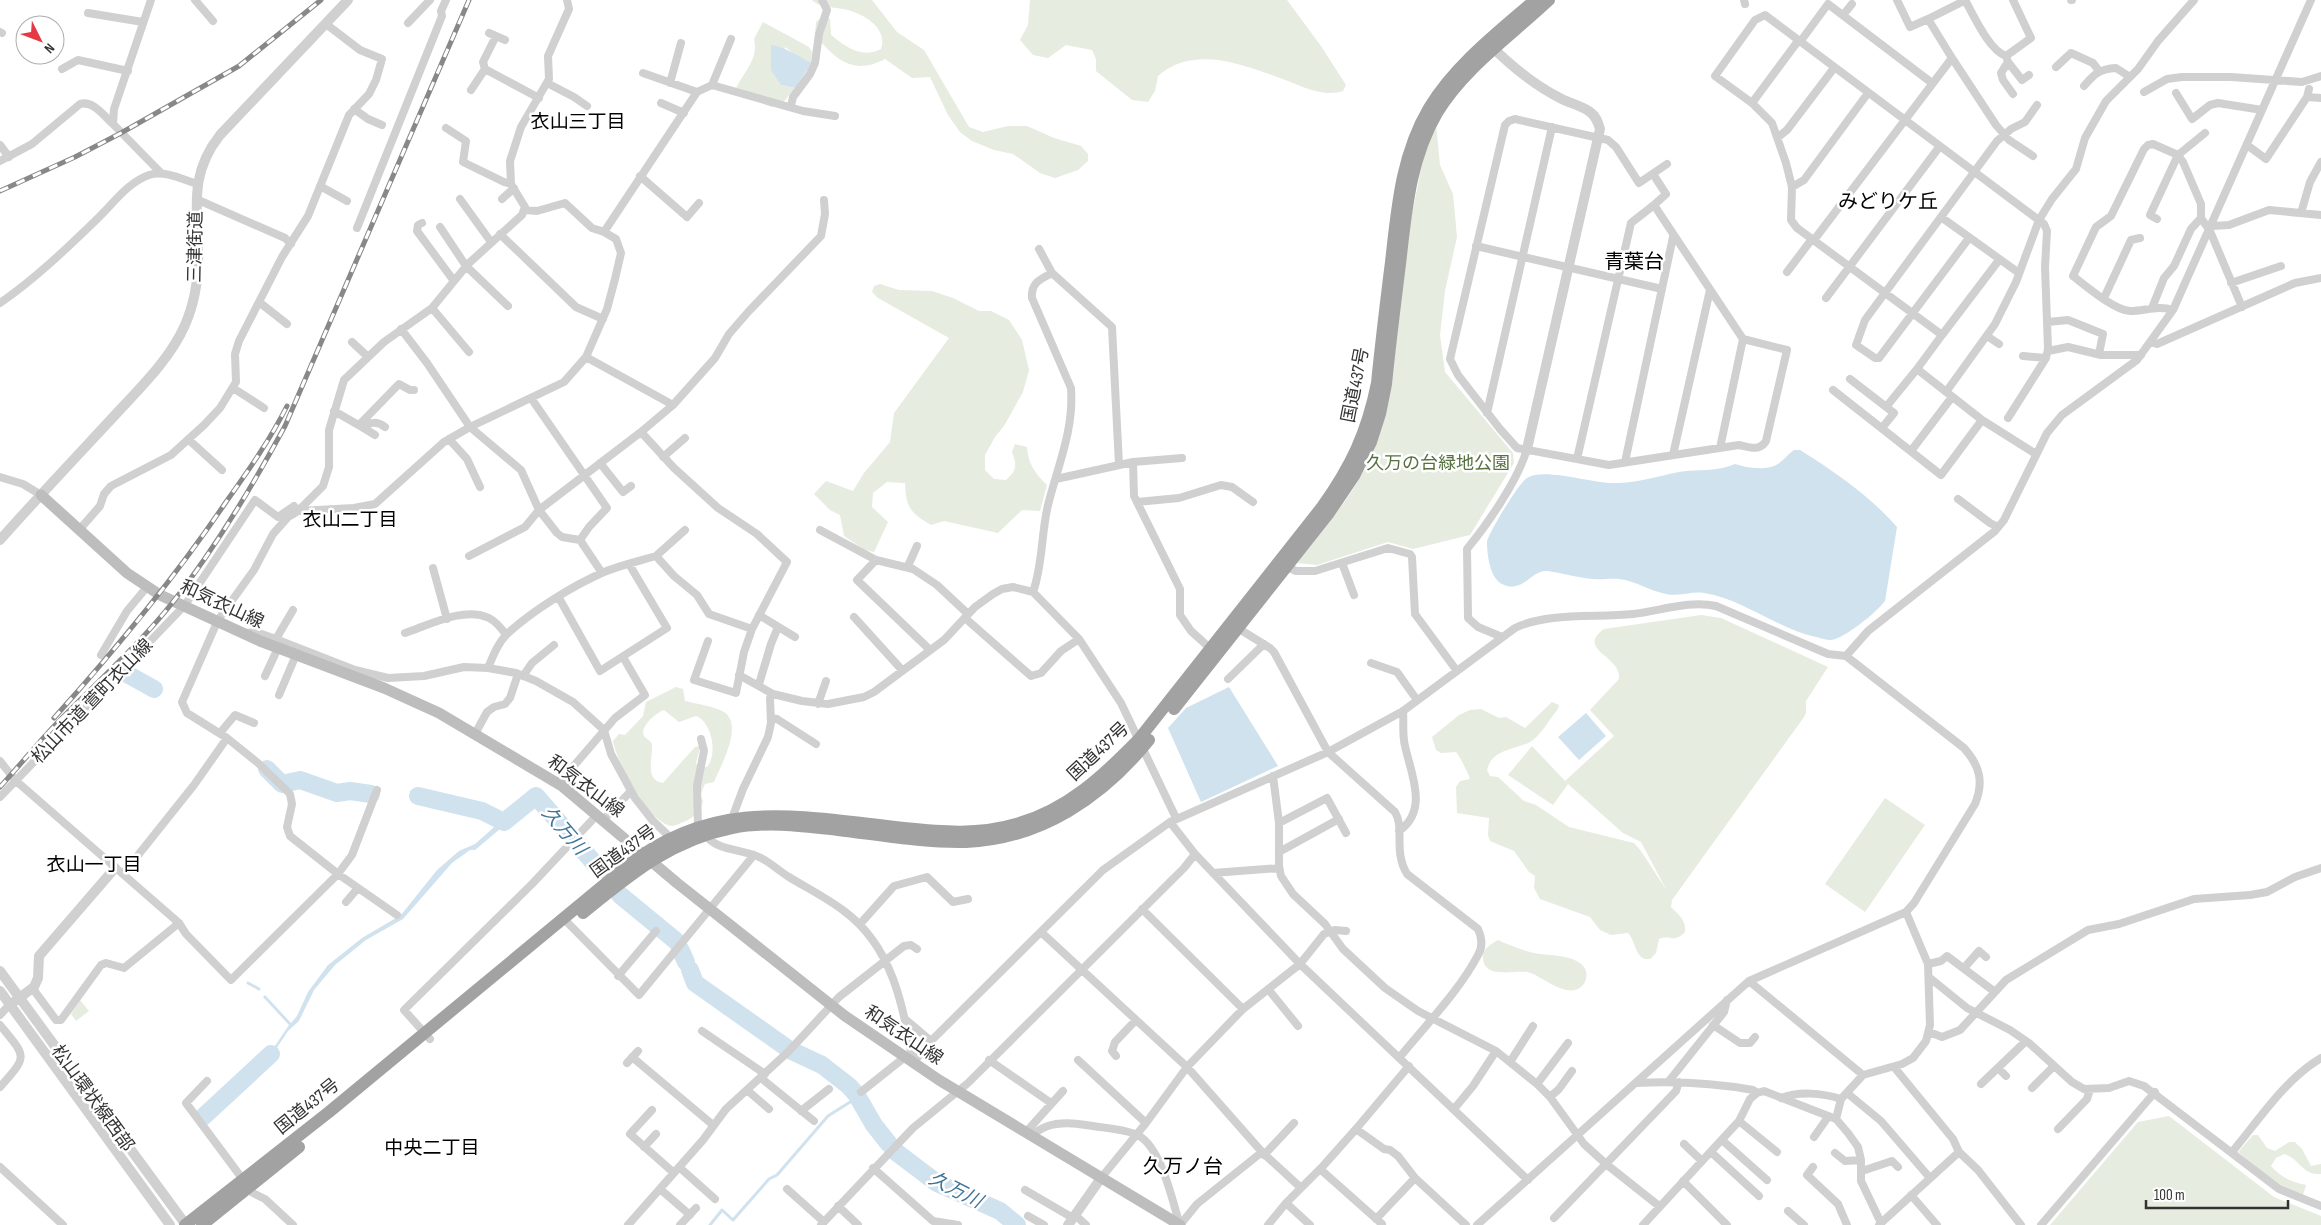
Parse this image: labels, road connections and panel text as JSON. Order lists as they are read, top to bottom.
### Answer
{
  "streets": {
    "highway": ["国道437号"],
    "main road": ["和気衣山線"],
    "street": ["三津街道", "松山市道 萱町衣山線", "松山環状線西部"]
  },
  "crossings": [
    ["三津街道", "和気衣山線"],
    ["国道437号", "和気衣山線"],
    ["国道437号", "松山環状線西部"],
    ["和気衣山線", "松山市道 萱町衣山線"]
  ],
  "districts": [
    "衣山三丁目",
    "みどりケ丘",
    "青葉台",
    "衣山二丁目",
    "衣山一丁目",
    "中央二丁目",
    "久万ノ台"
  ],
  "water": ["久万川"],
  "parks": ["久万の台緑地公園"],
  "scale_bar": "100 m",
  "north": "bottom right"
}
